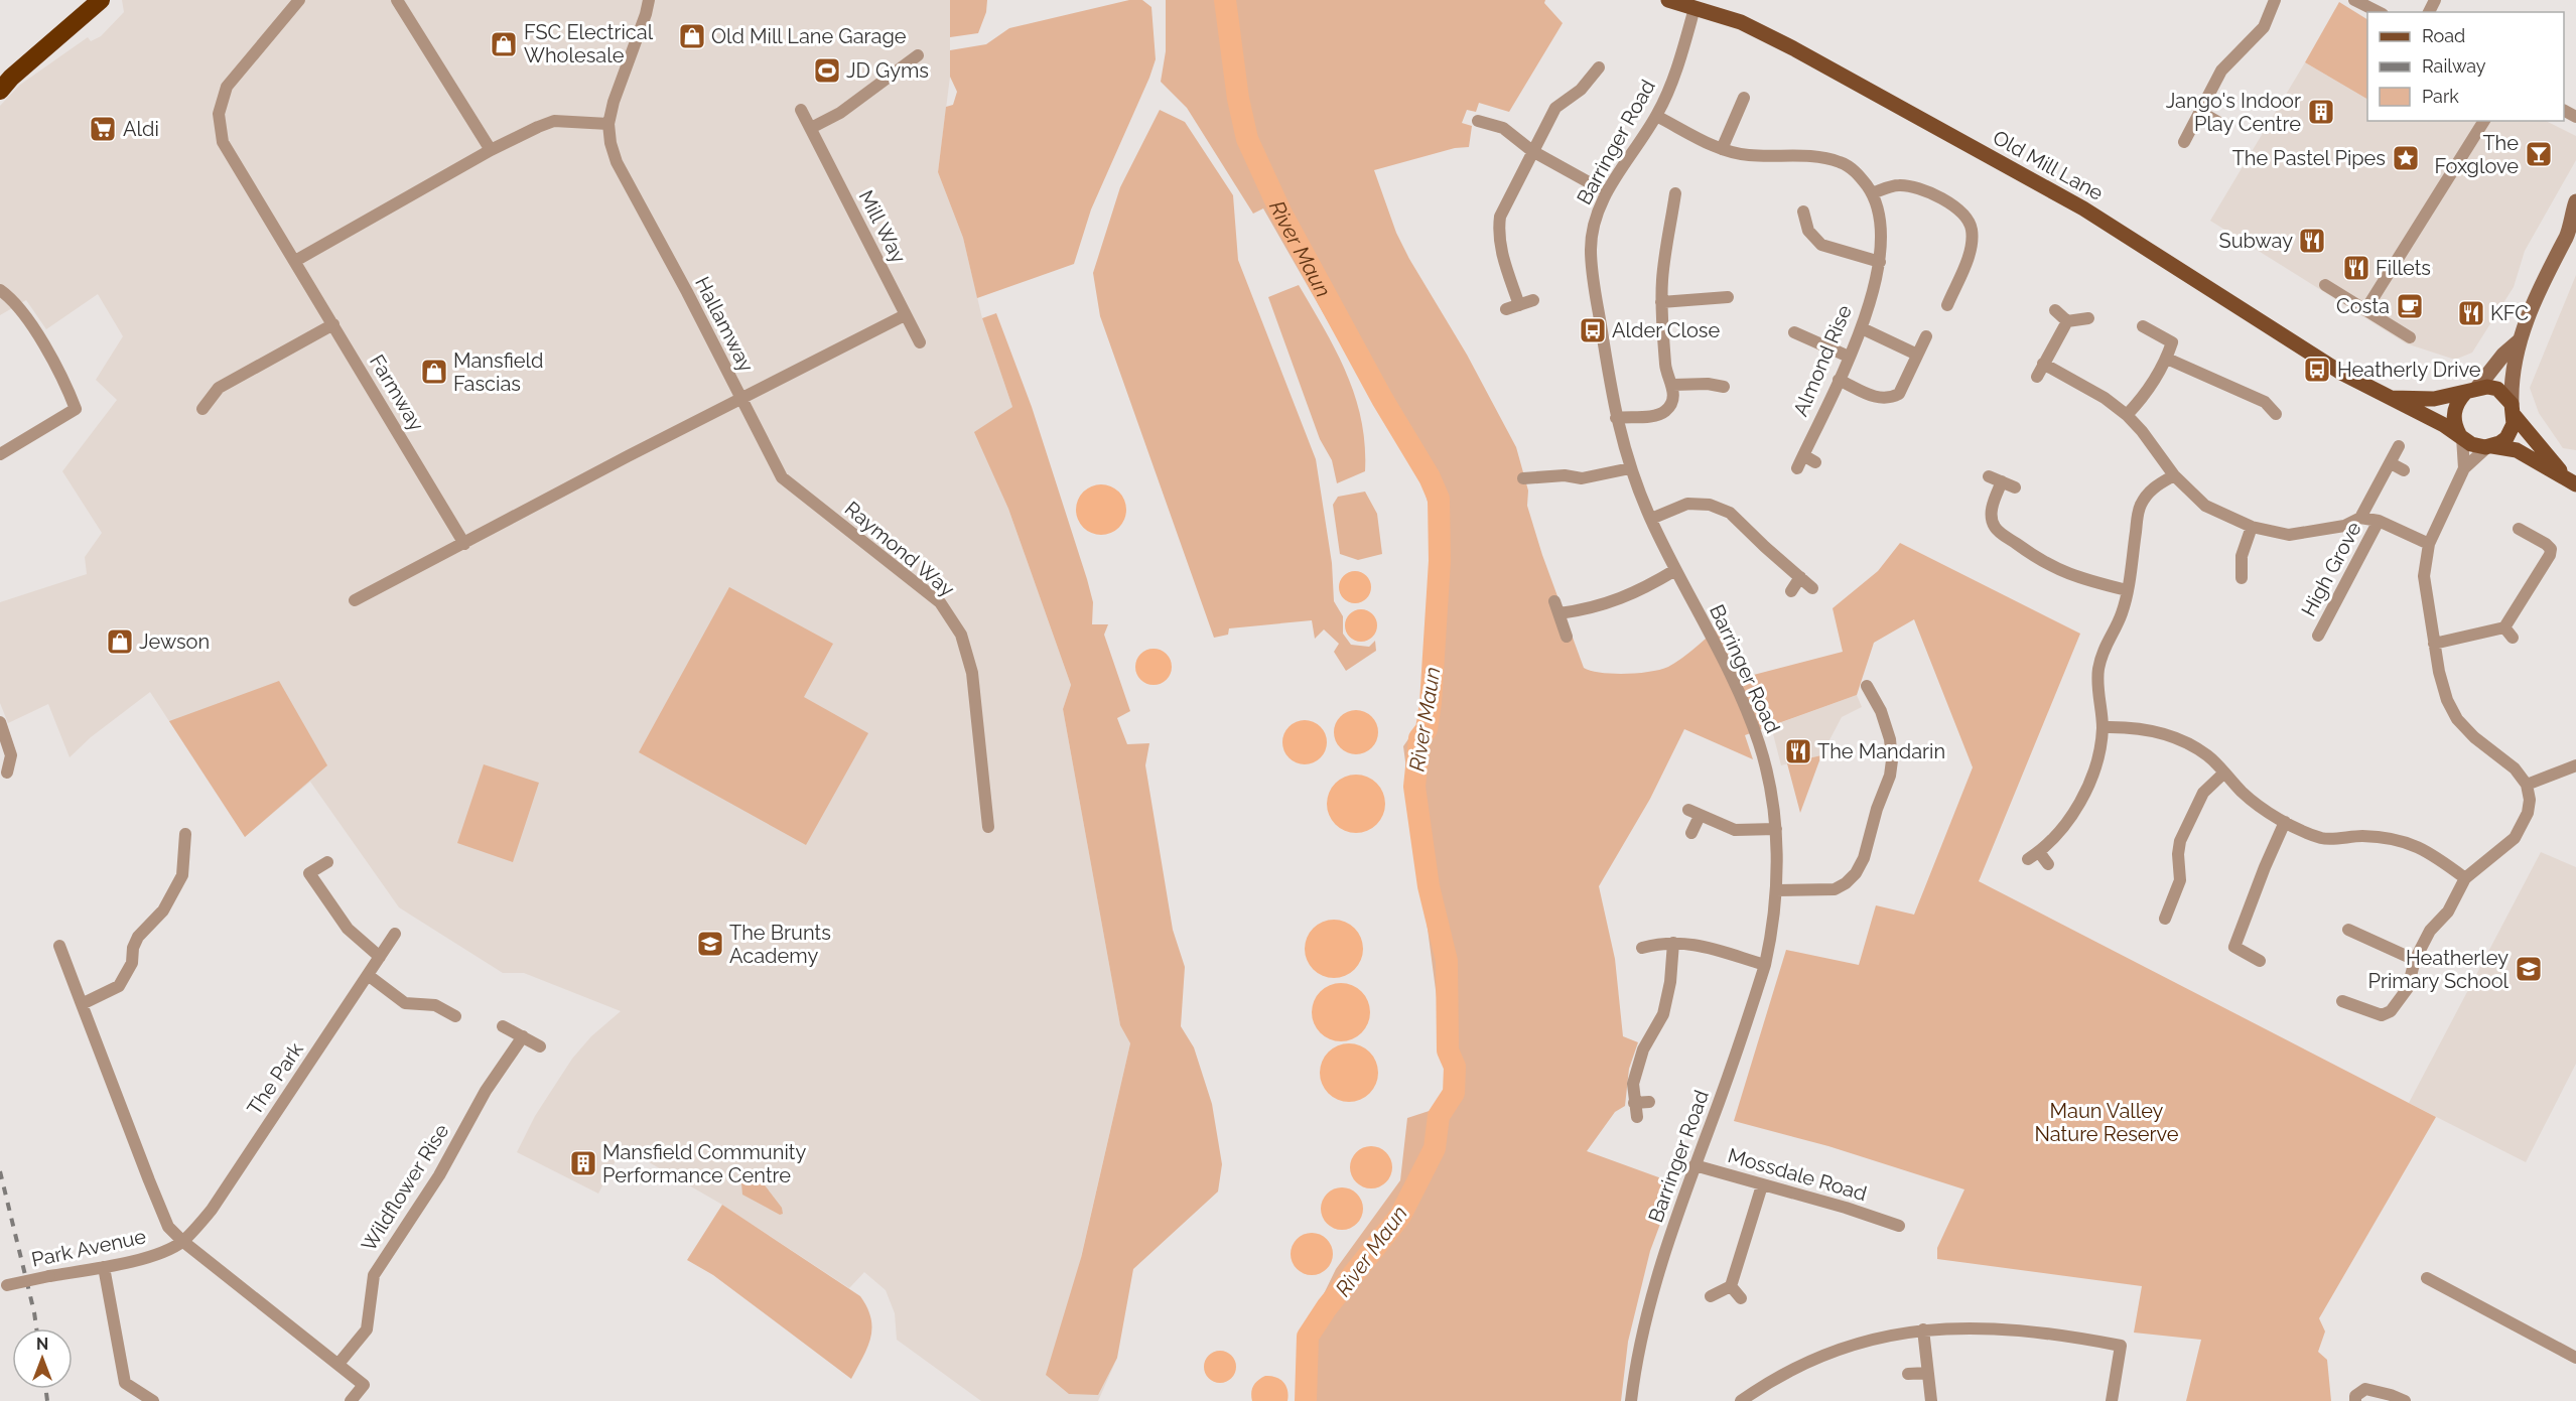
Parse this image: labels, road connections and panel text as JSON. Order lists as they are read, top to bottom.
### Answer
{
  "streets": {
    "main road": ["Old Mill Lane"],
    "street": [
      "Barringer Road",
      "Mill Way",
      "Hallamway",
      "Almond Rise",
      "Farmway",
      "Raymond Way",
      "High Grove",
      "The Park",
      "Mossdale Road",
      "Wildflower Rise",
      "Park Avenue"
    ]
  },
  "crossings": [
    ["Barringer Road", "Old Mill Lane"],
    ["Barringer Road", "Almond Rise"],
    ["Barringer Road", "Mossdale Road"],
    ["Hallamway", "Farmway"],
    ["Hallamway", "Raymond Way"],
    ["The Park", "Park Avenue"]
  ],
  "water": ["River Maun"],
  "parks": ["Maun Valley Nature Reserve"],
  "places": {
    "shop": [
      "Old Mill Lane Garage",
      "FSC Electrical Wholesale",
      "Mansfield Fascias",
      "Jewson"
    ],
    "sports": ["JD Gyms"],
    "building": ["Jango's Indoor Play Centre", "Mansfield Community Performance Centre"],
    "supermarket": ["Aldi"],
    "bar": ["The Foxglove"],
    "place": ["The Pastel Pipes"],
    "restaurant": [
      "Subway",
      "Fillets",
      "KFC",
      "The Mandarin"
    ],
    "cafe": ["Costa"],
    "bus stop": ["Alder Close", "Heatherly Drive"],
    "school or university": ["The Brunts Academy", "Heatherley Primary School"]
  },
  "legend": ["Road", "Railway", "Park"],
  "north": "top"
}
